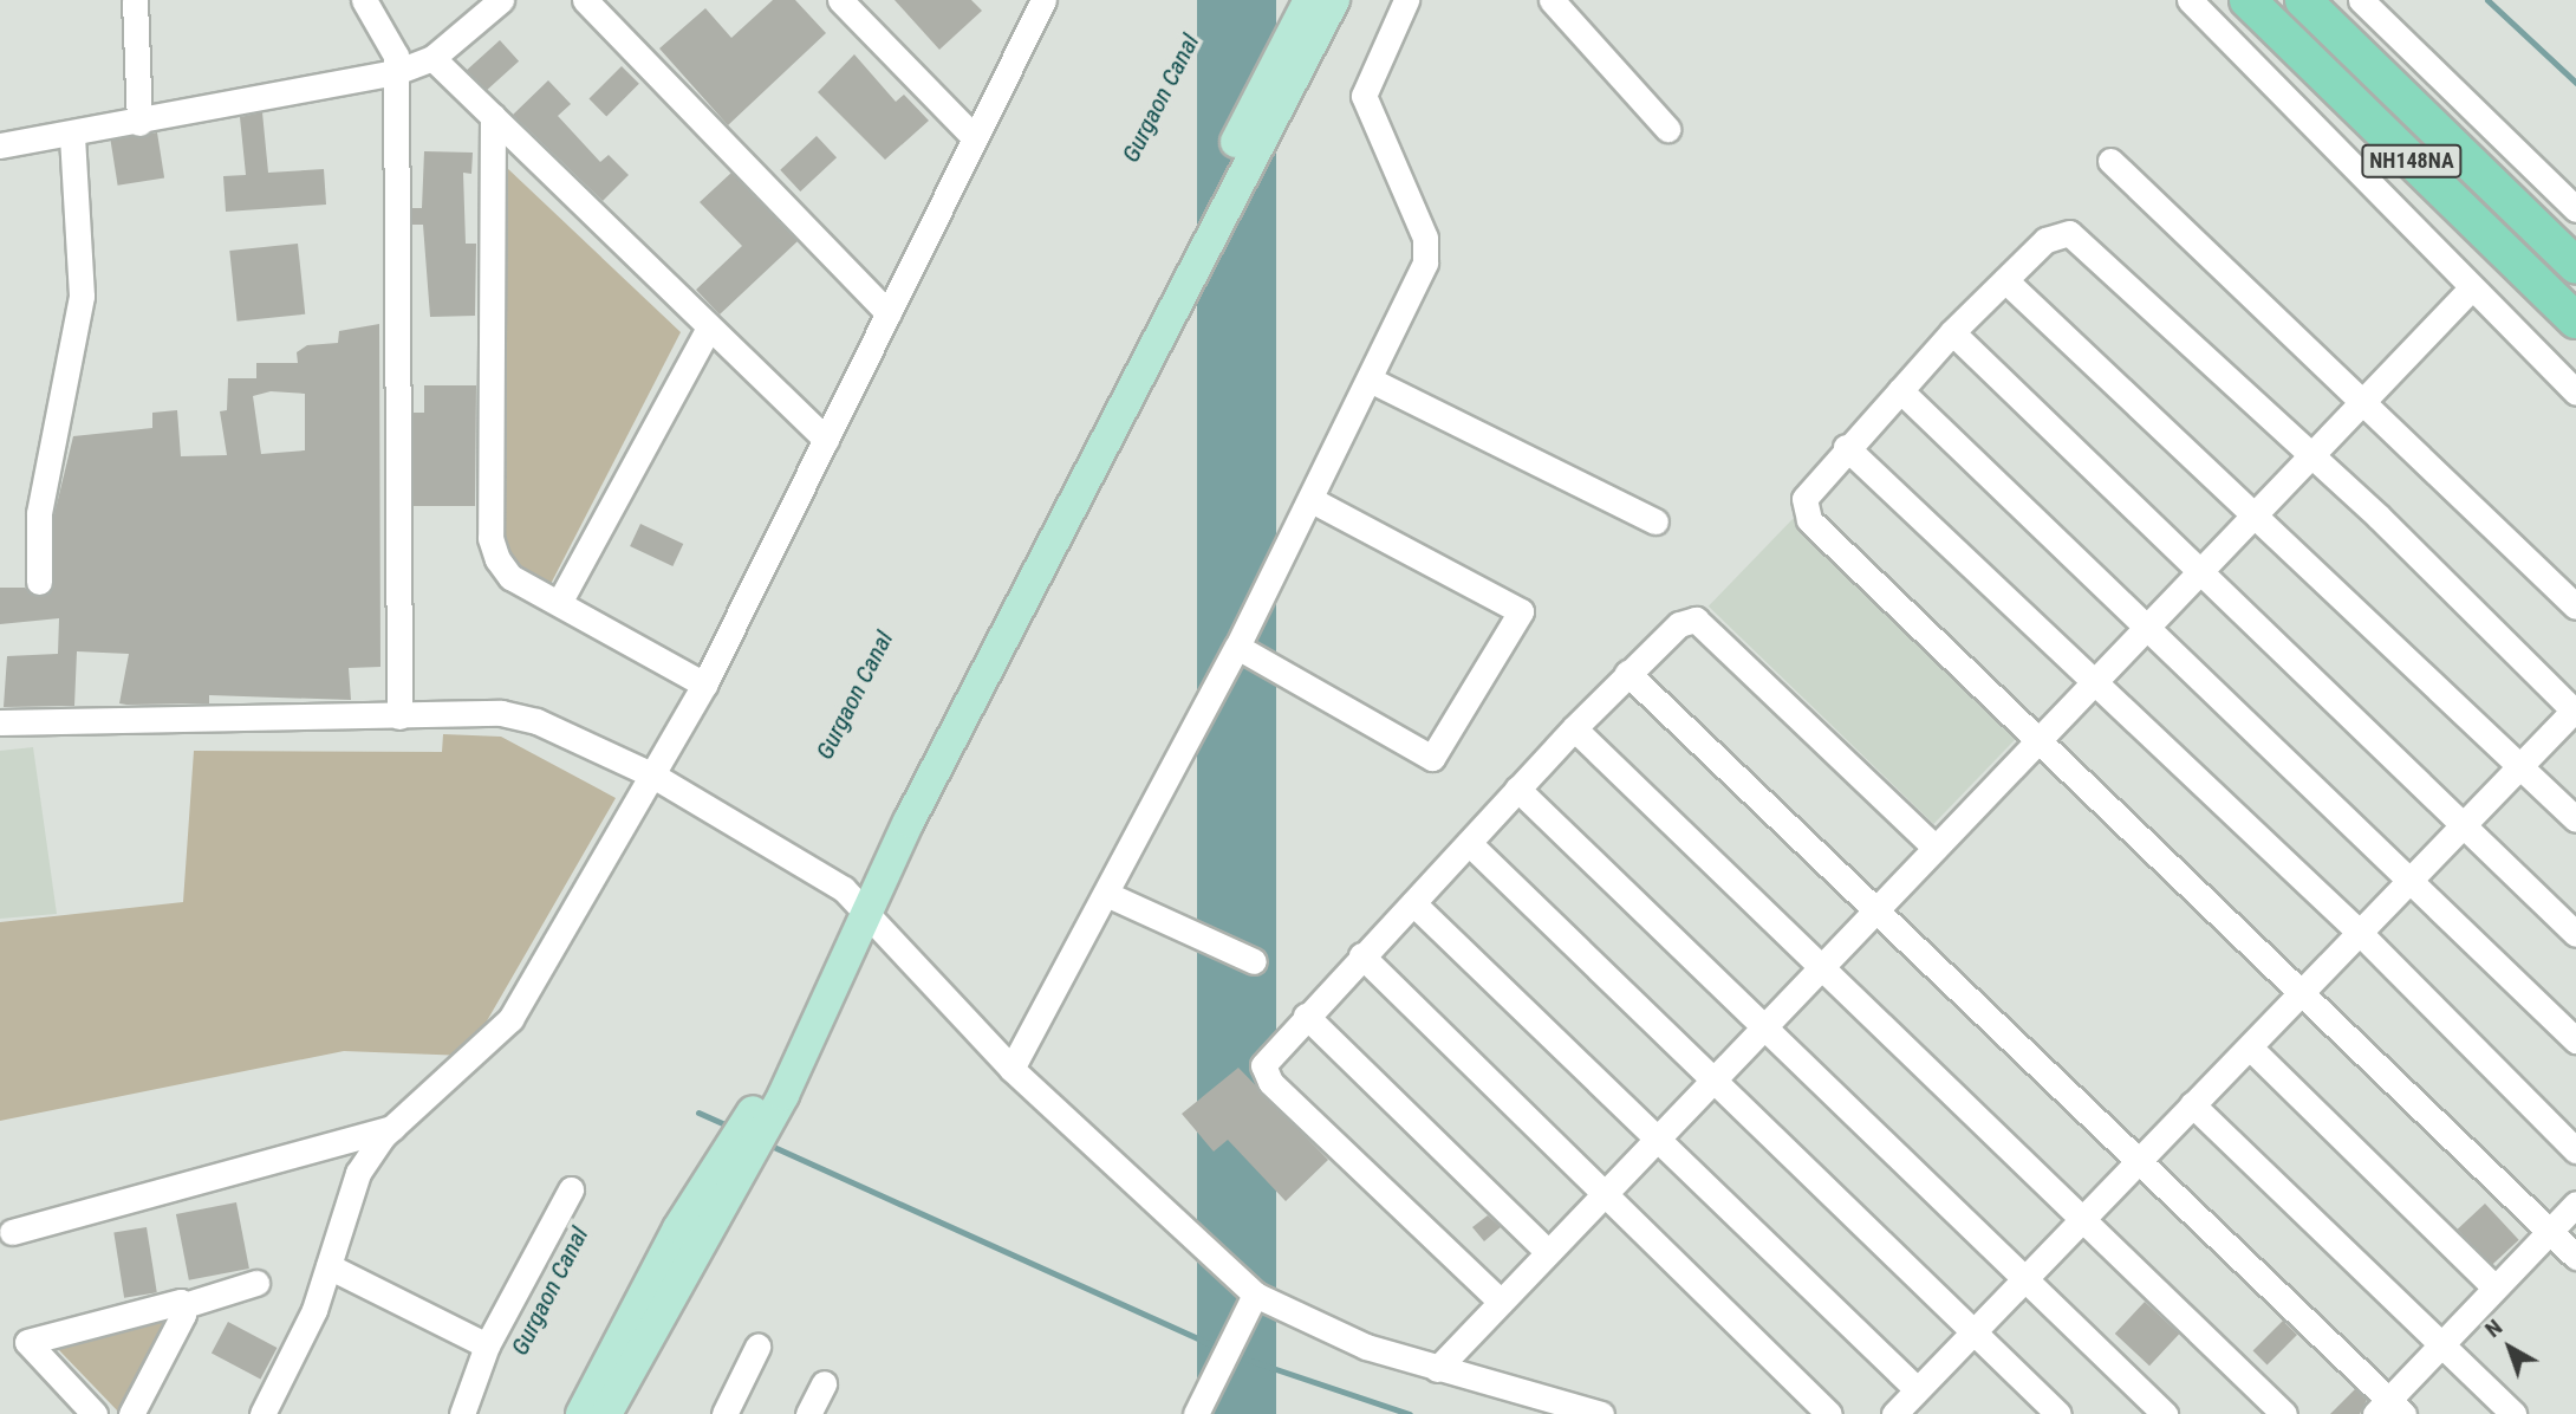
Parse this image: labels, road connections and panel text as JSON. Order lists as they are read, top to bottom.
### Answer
{
  "streets": {
    "highway": ["NH148NA"]
  },
  "water": ["Gurgaon Canal"],
  "north": "top left"
}
